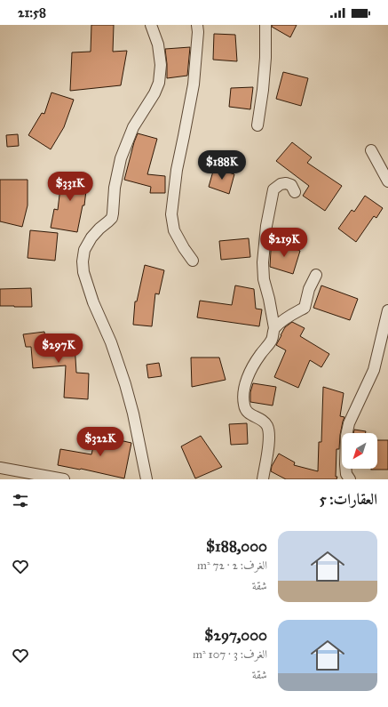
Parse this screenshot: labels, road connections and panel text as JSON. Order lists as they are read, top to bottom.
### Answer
{
  "north": "bottom left",
  "page": {
    "status": "21:58",
    "price": [
      "$188K",
      "$331K",
      "$219K",
      "$297K",
      "$322K"
    ],
    "heading": "العقارات: 5",
    "list": [
      {
        "name": "$188,000",
        "note": "الغرف: 2 · 72 m² · شقة"
      },
      {
        "name": "$297,000",
        "note": "الغرف: 3 · 107 m² · شقة"
      }
    ]
  }
}
